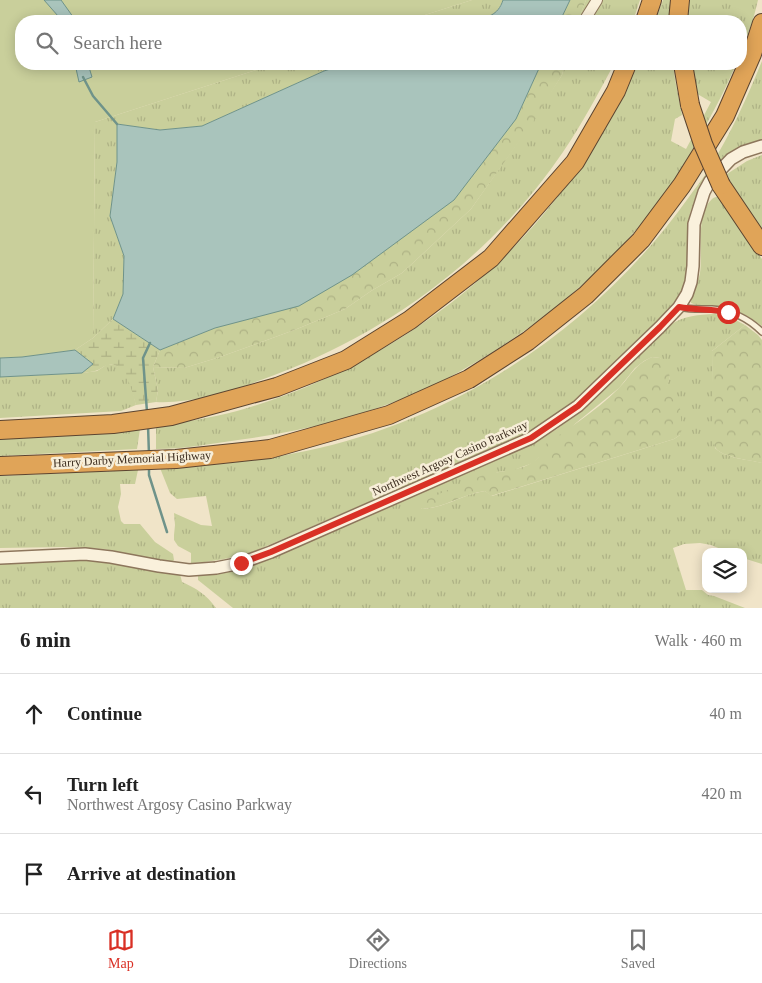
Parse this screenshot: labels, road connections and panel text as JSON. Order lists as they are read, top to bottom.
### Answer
{
  "streets": {
    "highway": ["Harry Darby Memorial Highway"],
    "street": ["Northwest Argosy Casino Parkway"]
  },
  "page": {
    "search": "Search here",
    "heading": ["6 min", "Walk · 460 m"],
    "list": [
      ["Continue", "40 m"],
      ["Turn left", "Northwest Argosy Casino Parkway", "420 m"],
      "Arrive at destination"
    ],
    "nav": ["Map", "Directions", "Saved"]
  }
}
